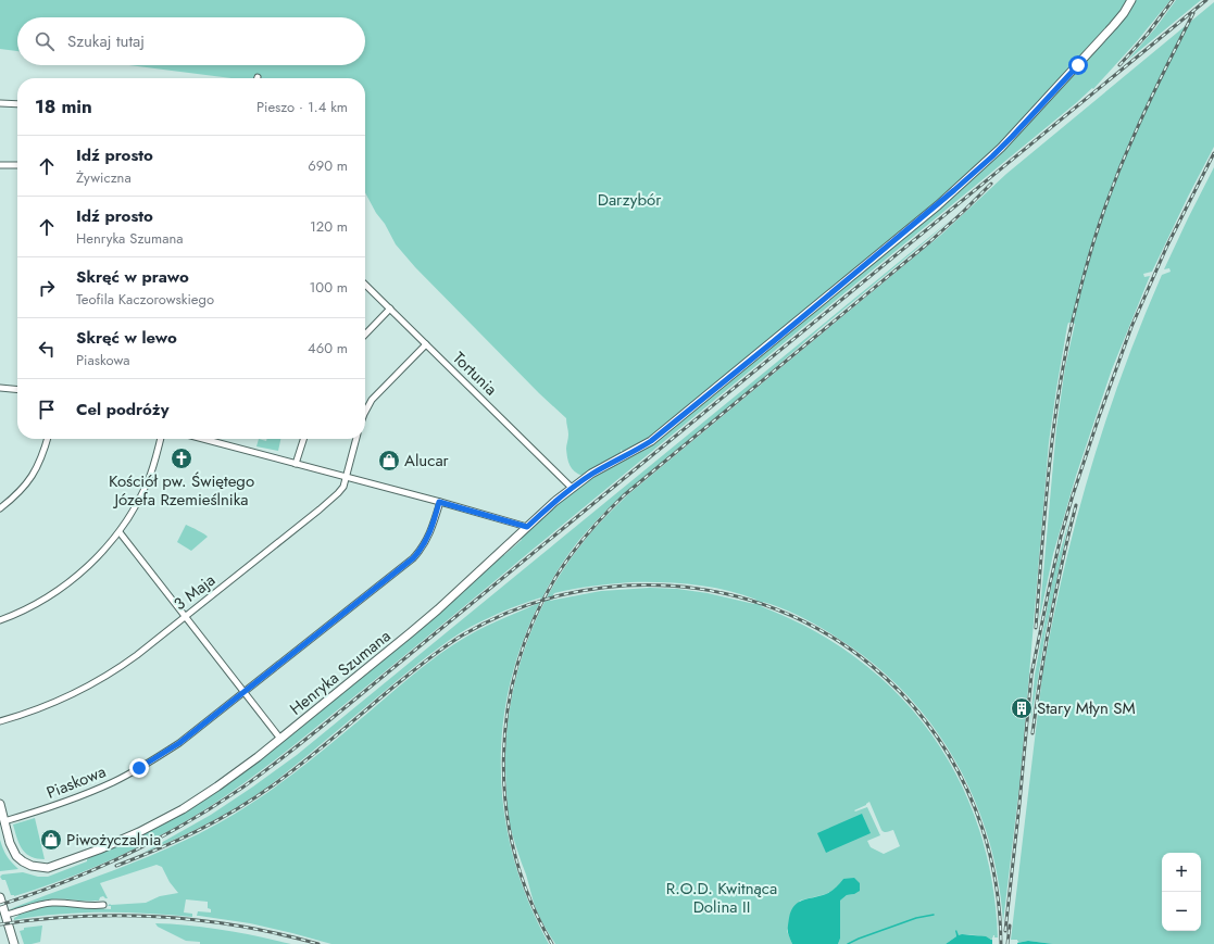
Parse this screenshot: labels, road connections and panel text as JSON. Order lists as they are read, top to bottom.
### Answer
{
  "streets": {
    "street": [
      "Tortunia",
      "3 Maja",
      "Henryka Szumana",
      "Piaskowa"
    ]
  },
  "crossings": [
    ["Tortunia", "Henryka Szumana"],
    ["Henryka Szumana", "Piaskowa"]
  ],
  "parks": ["Darzybór", "R.O.D. Kwitnąca Dolina II"],
  "places": {
    "church": ["Kościół pw. Świętego Józefa Rzemieślnika"],
    "shop": ["Alucar", "Piwożyczalnia"],
    "building": ["Stary Młyn SM"]
  },
  "page": {
    "search": "Szukaj tutaj",
    "heading": ["18 min", "Pieszo · 1.4 km"],
    "list": [
      ["Idź prosto", "Żywiczna", "690 m"],
      ["Idź prosto", "Henryka Szumana", "120 m"],
      ["Skręć w prawo", "Teofila Kaczorowskiego", "100 m"],
      ["Skręć w lewo", "Piaskowa", "460 m"],
      "Cel podróży"
    ],
    "map_buttons": ["+", "−"]
  }
}
